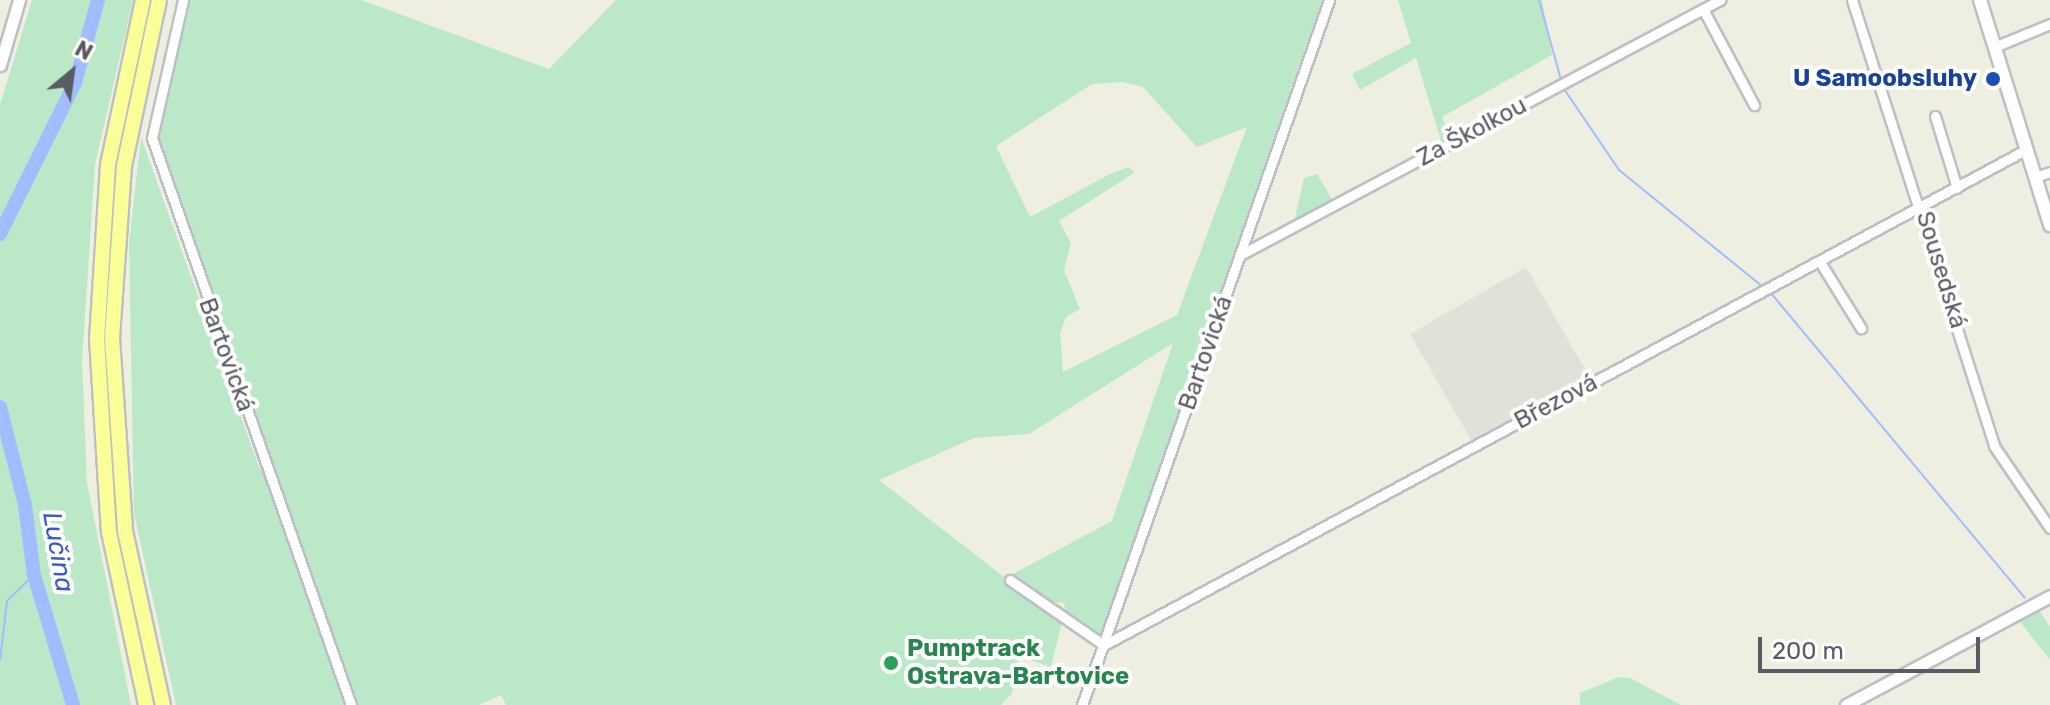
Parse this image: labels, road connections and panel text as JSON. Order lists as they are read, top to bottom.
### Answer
{
  "streets": {
    "street": [
      "Za Školkou",
      "Sousedská",
      "Bartovická",
      "Březová"
    ]
  },
  "crossings": [
    ["Za Školkou", "Bartovická"],
    ["Sousedská", "Březová"],
    ["Bartovická", "Březová"]
  ],
  "water": ["Lučina"],
  "places": ["U Samoobsluhy", "Pumptrack Ostrava-Bartovice"],
  "scale_bar": "200 m",
  "north": "top right"
}
